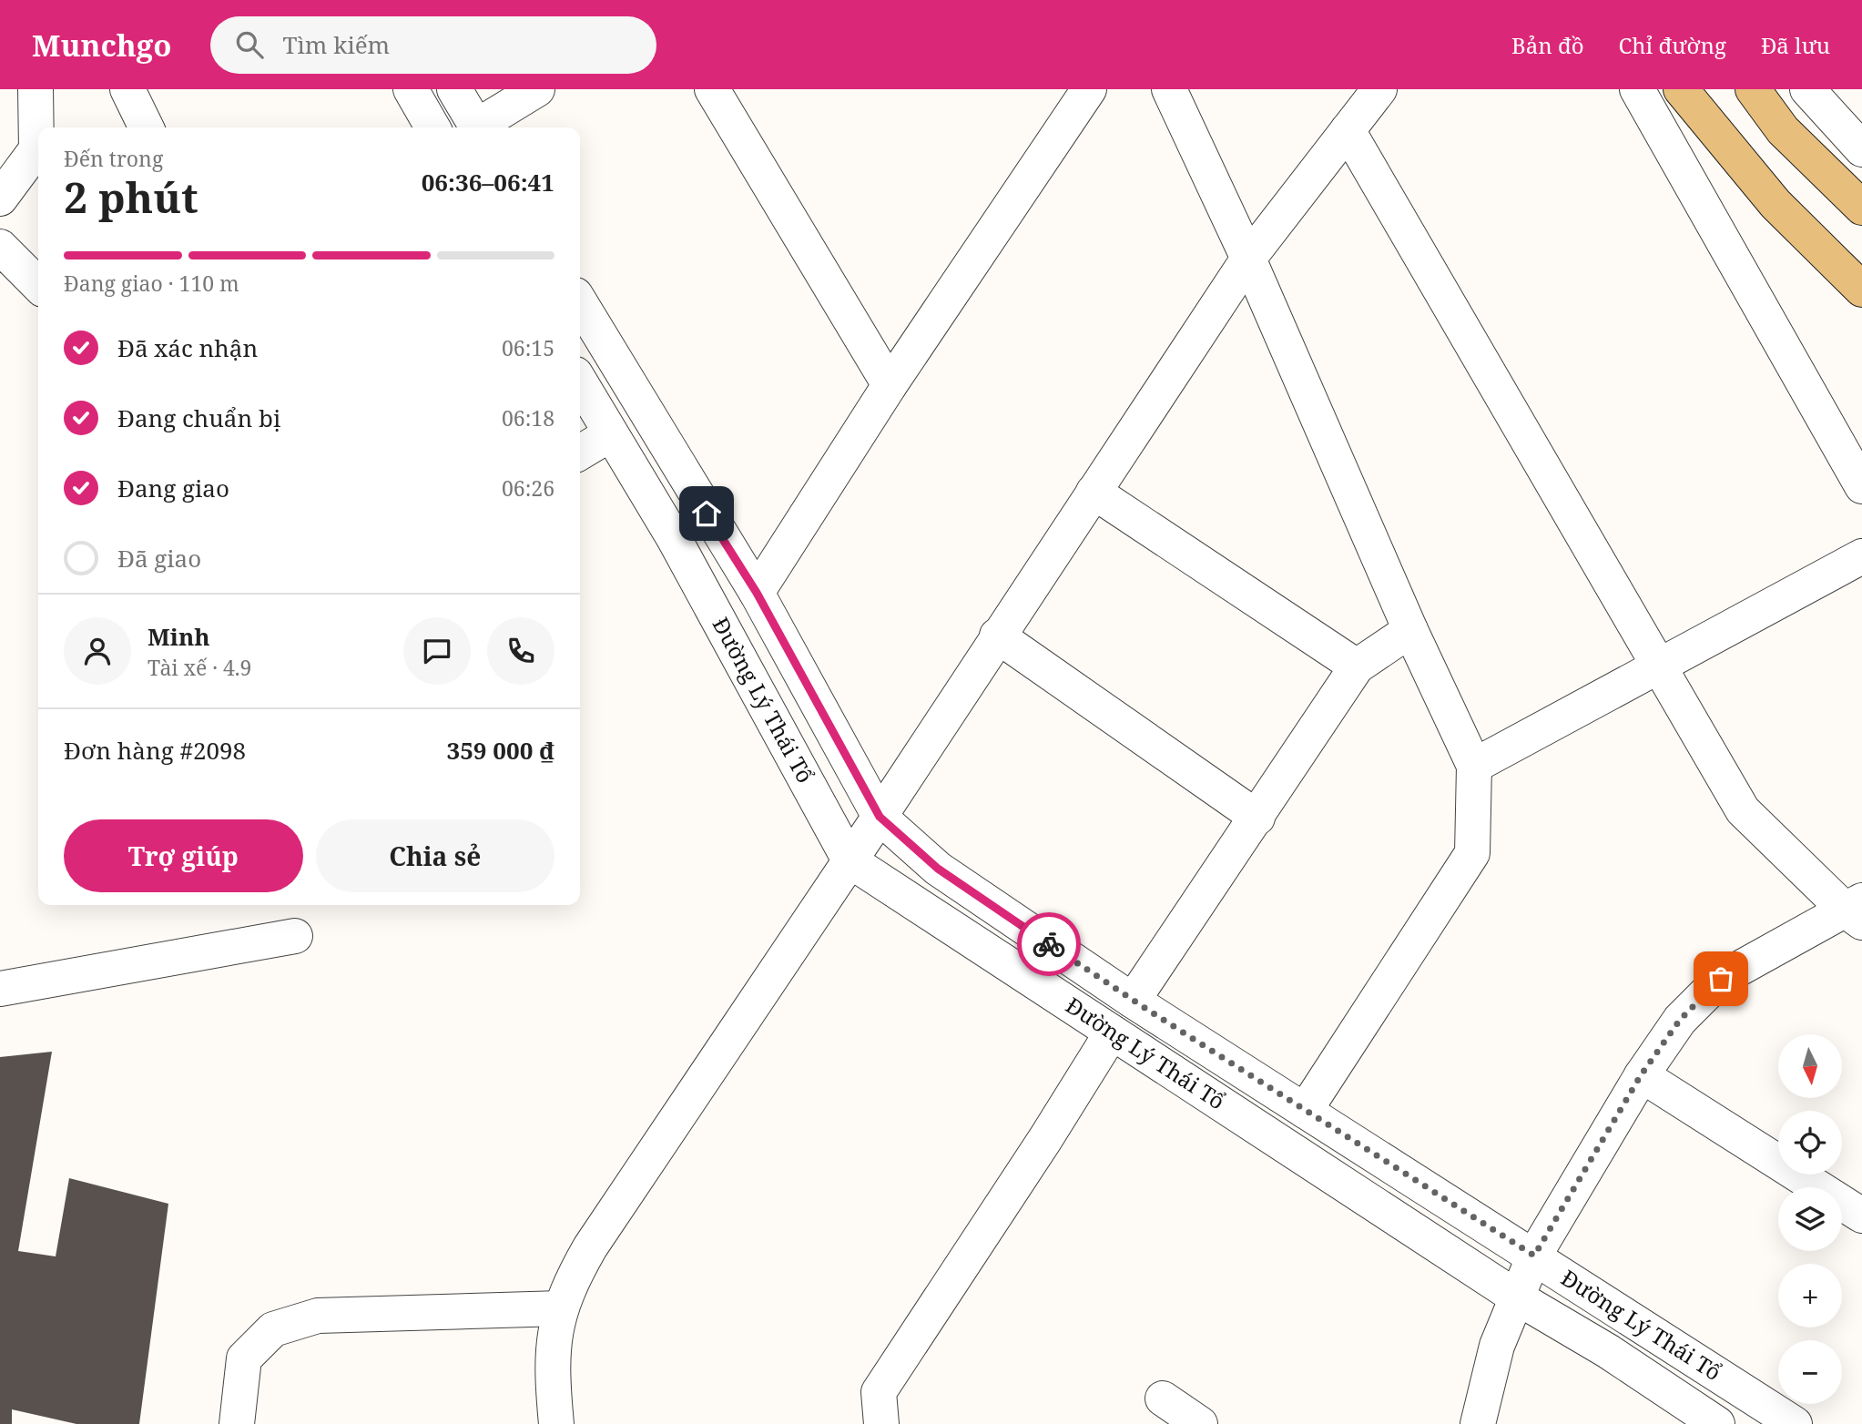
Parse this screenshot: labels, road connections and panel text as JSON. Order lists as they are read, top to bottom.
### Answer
{
  "streets": {
    "street": ["Đường Lý Thái Tổ"]
  },
  "north": "bottom",
  "page": {
    "header": "Munchgo",
    "search": "Tìm kiếm",
    "nav": ["Bản đồ", "Chỉ đường", "Đã lưu"],
    "heading": ["2 phút", "Đến trong", "06:36–06:41"],
    "panel": [
      "Minh",
      "Tài xế · 4.9",
      "Đơn hàng #2098",
      "359 000 ₫"
    ],
    "bar": "Đang giao · 110 m",
    "list": [
      ["Đã xác nhận", "06:15"],
      ["Đang chuẩn bị", "06:18"],
      ["Đang giao", "06:26"],
      "Đã giao"
    ],
    "buttons": ["Trợ giúp", "Chia sẻ"],
    "map_buttons": ["+", "−"]
  }
}
